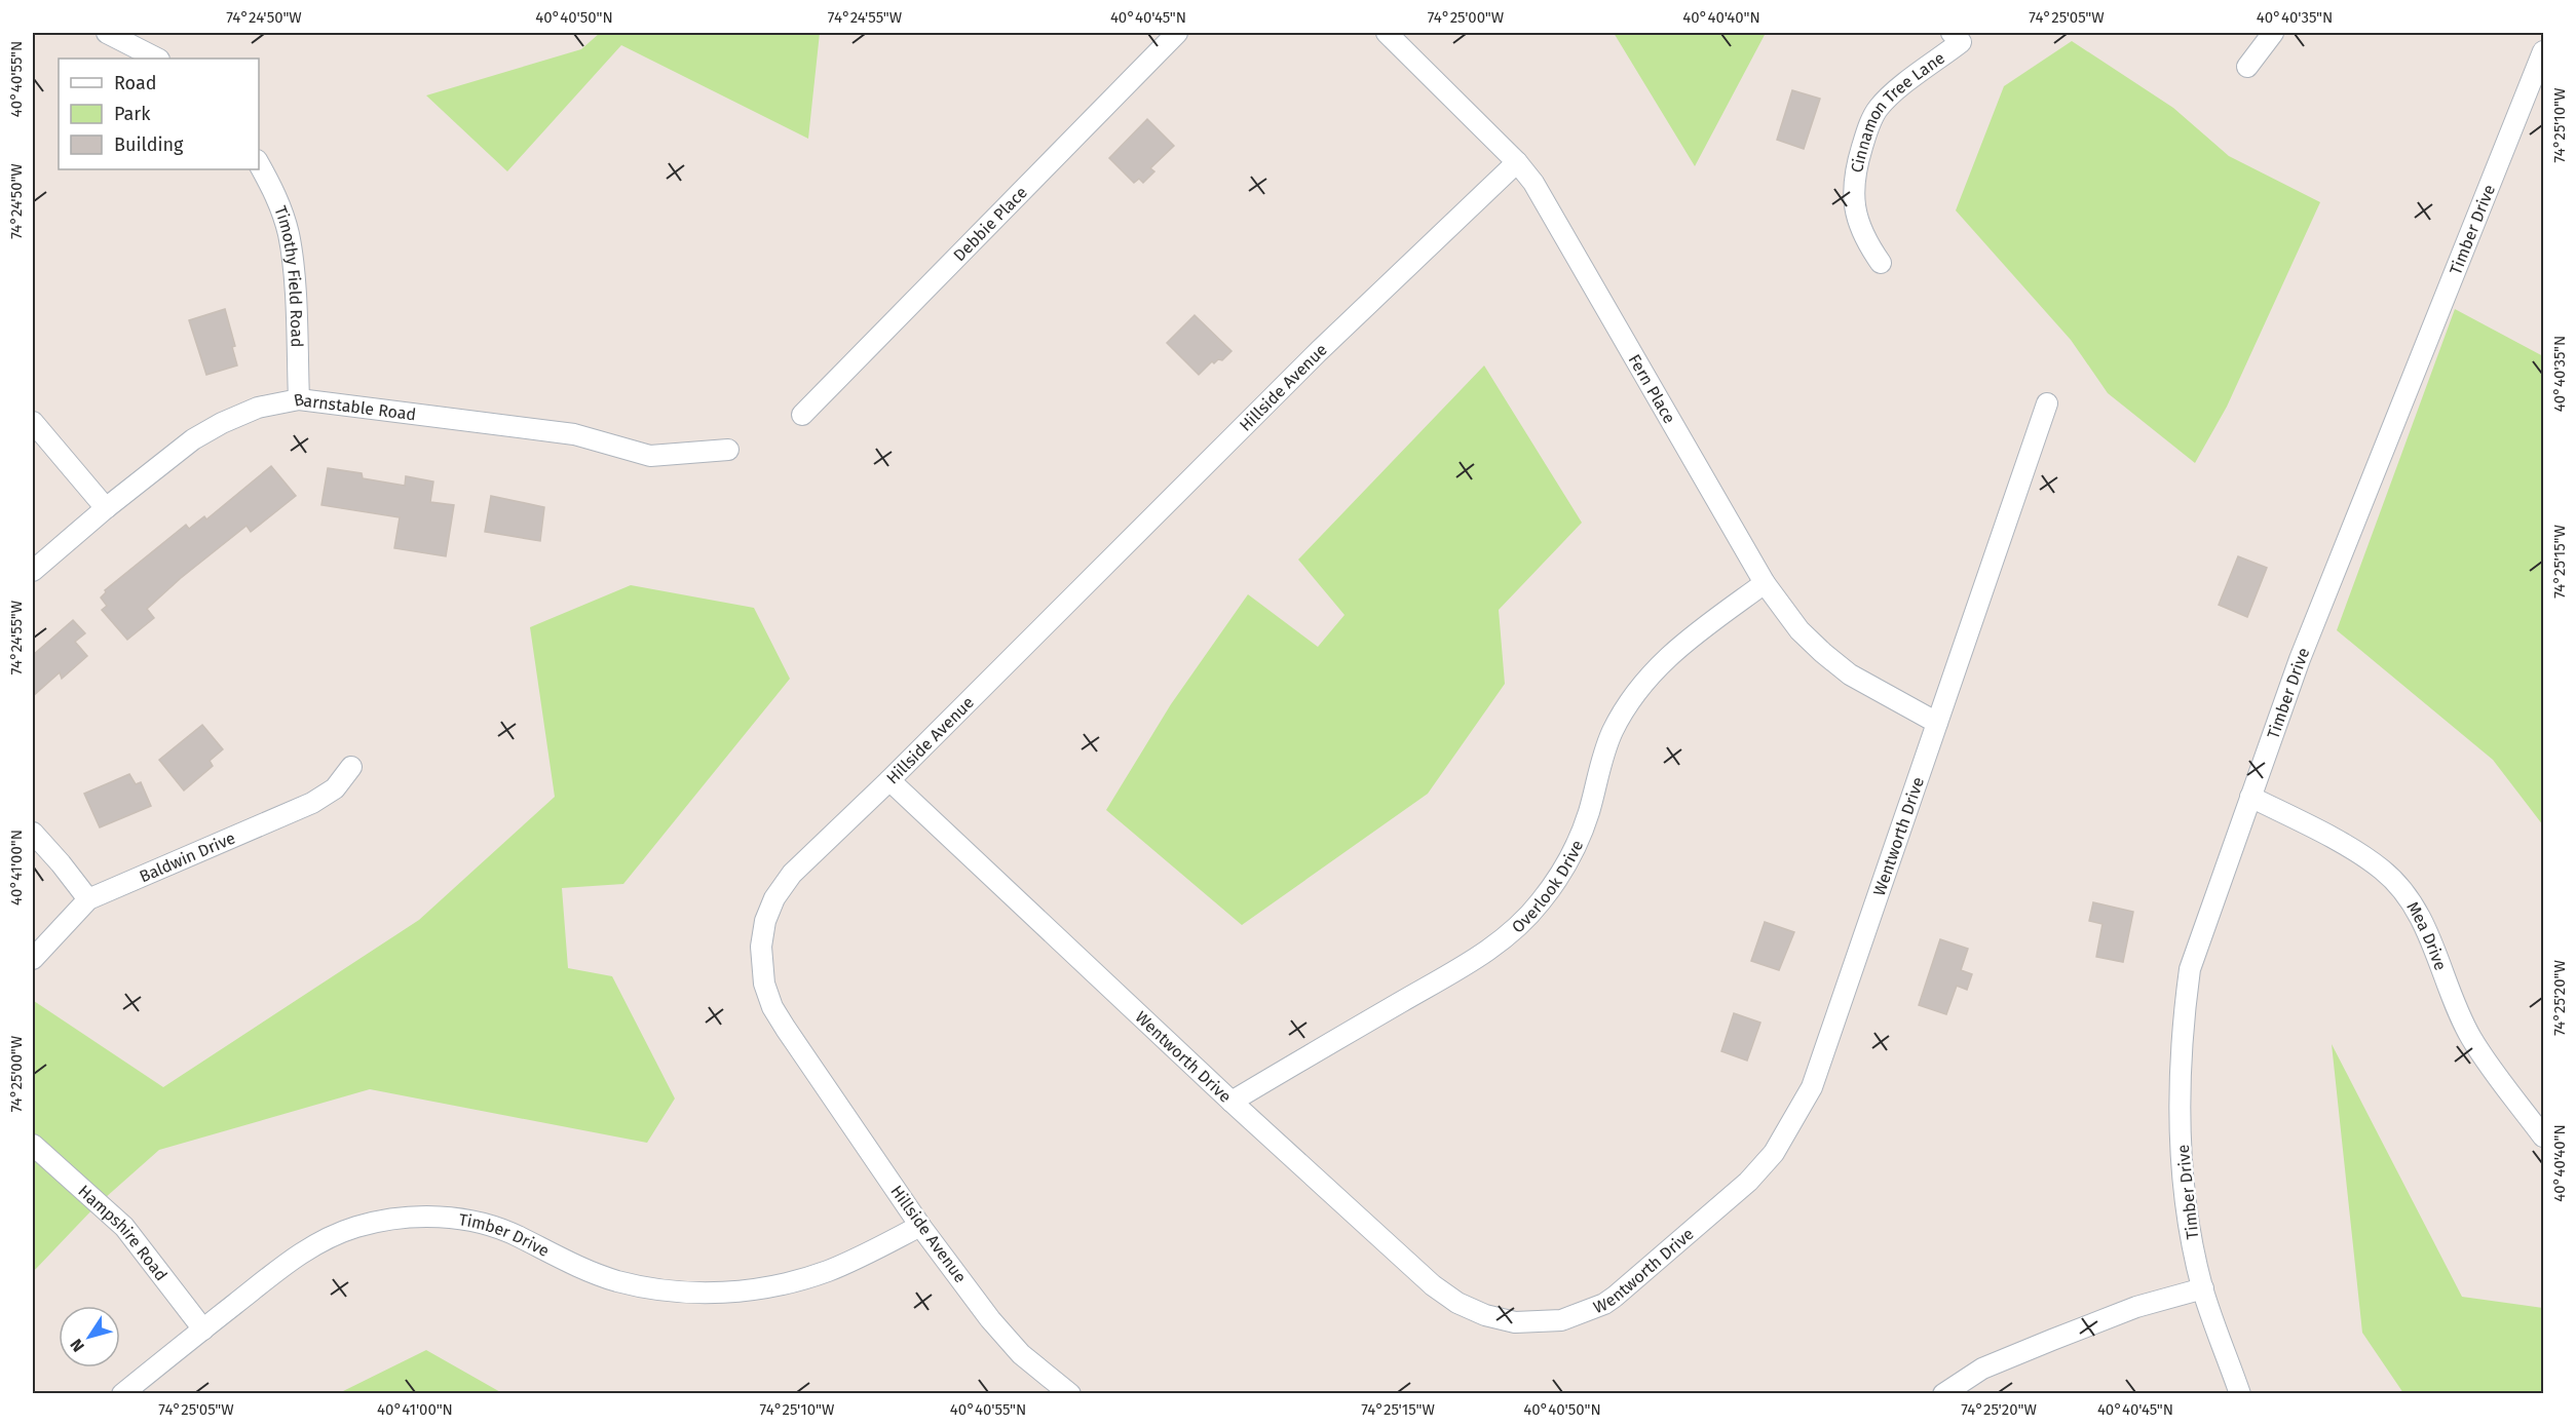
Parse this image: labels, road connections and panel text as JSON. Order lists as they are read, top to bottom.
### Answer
{
  "streets": {
    "street": [
      "Cinnamon Tree Lane",
      "Debbie Place",
      "Timber Drive",
      "Timothy Field Road",
      "Hillside Avenue",
      "Fern Place",
      "Barnstable Road",
      "Wentworth Drive",
      "Baldwin Drive",
      "Overlook Drive",
      "Mea Drive",
      "Hampshire Road"
    ]
  },
  "crossings": [
    ["Timber Drive", "Hillside Avenue"],
    ["Timber Drive", "Mea Drive"],
    ["Timber Drive", "Hampshire Road"],
    ["Timothy Field Road", "Barnstable Road"],
    ["Hillside Avenue", "Fern Place"],
    ["Hillside Avenue", "Wentworth Drive"],
    ["Fern Place", "Wentworth Drive"],
    ["Fern Place", "Overlook Drive"],
    ["Wentworth Drive", "Overlook Drive"]
  ],
  "legend": ["Road", "Park", "Building"],
  "north": "bottom left",
  "coordinates": [
    "74°24'50\"W",
    "40°40'50\"N",
    "74°24'55\"W",
    "40°40'45\"N",
    "74°25'00\"W",
    "40°40'40\"N",
    "74°25'05\"W",
    "40°40'35\"N",
    "40°40'55\"N",
    "74°25'10\"W",
    "74°25'15\"W",
    "40°41'00\"N",
    "74°25'20\"W"
  ]
}
